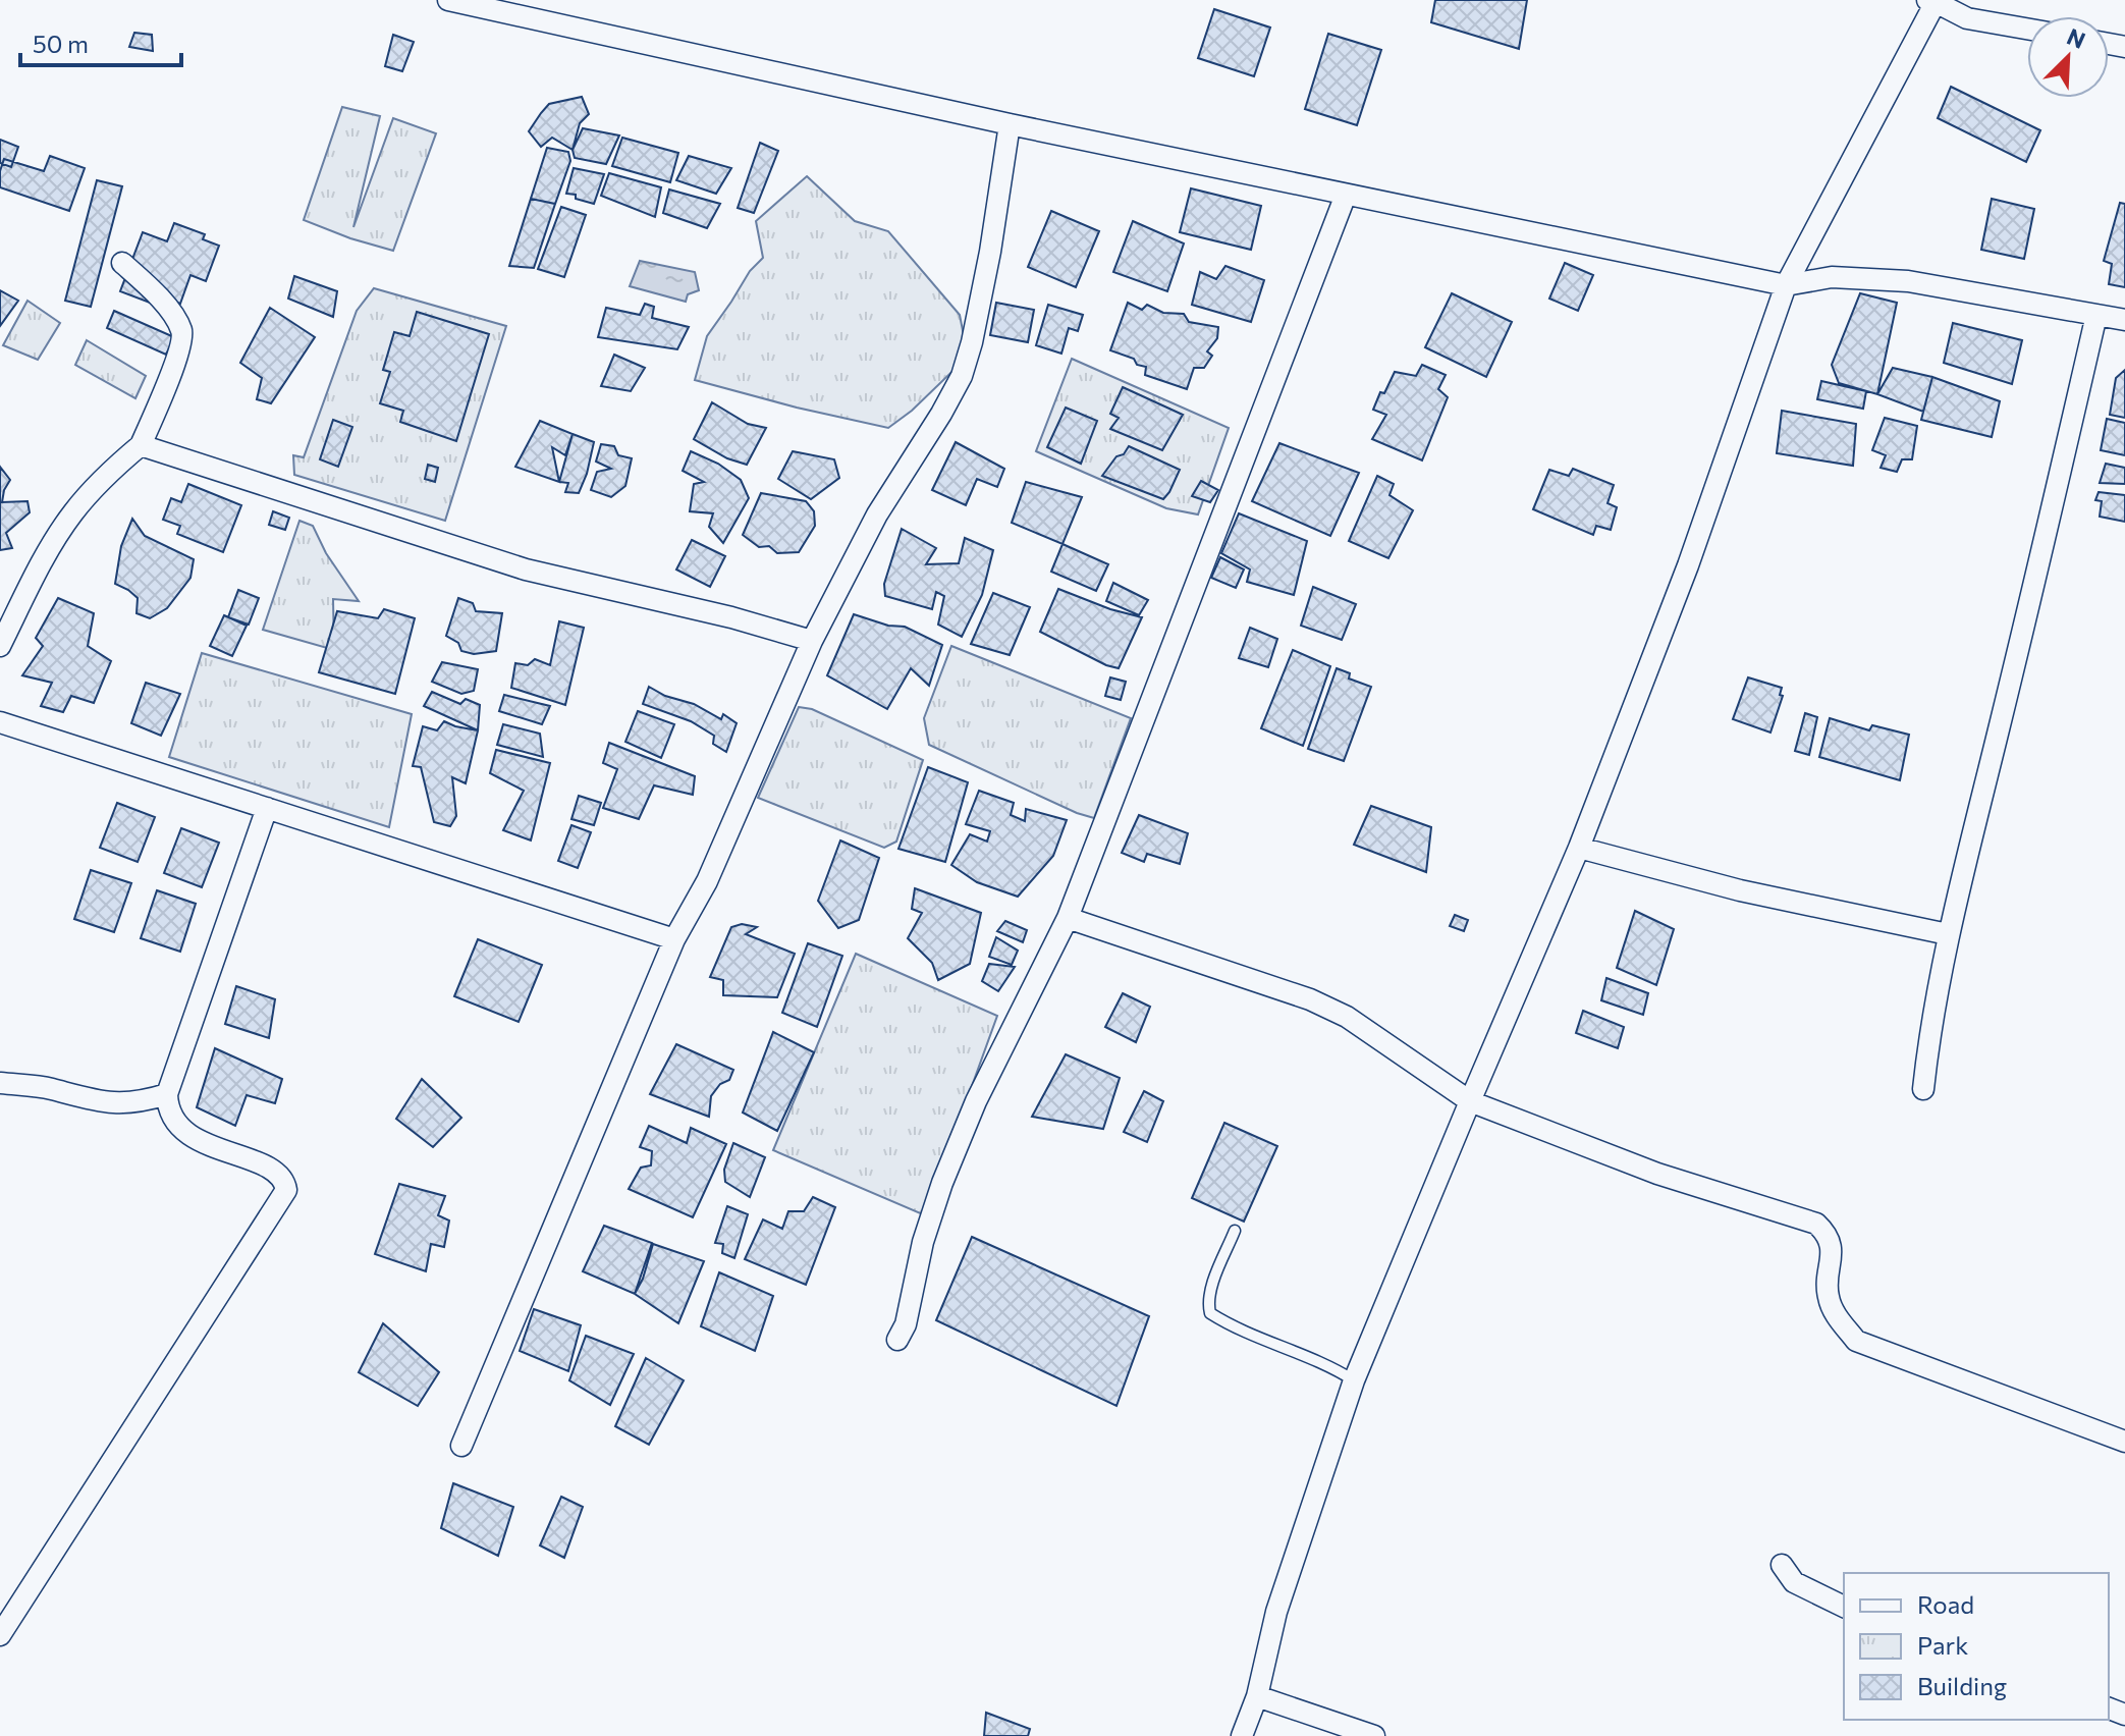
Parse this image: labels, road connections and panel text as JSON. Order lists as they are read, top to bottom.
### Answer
{
  "legend": ["Road", "Park", "Building"],
  "scale_bar": "50 m",
  "north": "top right"
}
